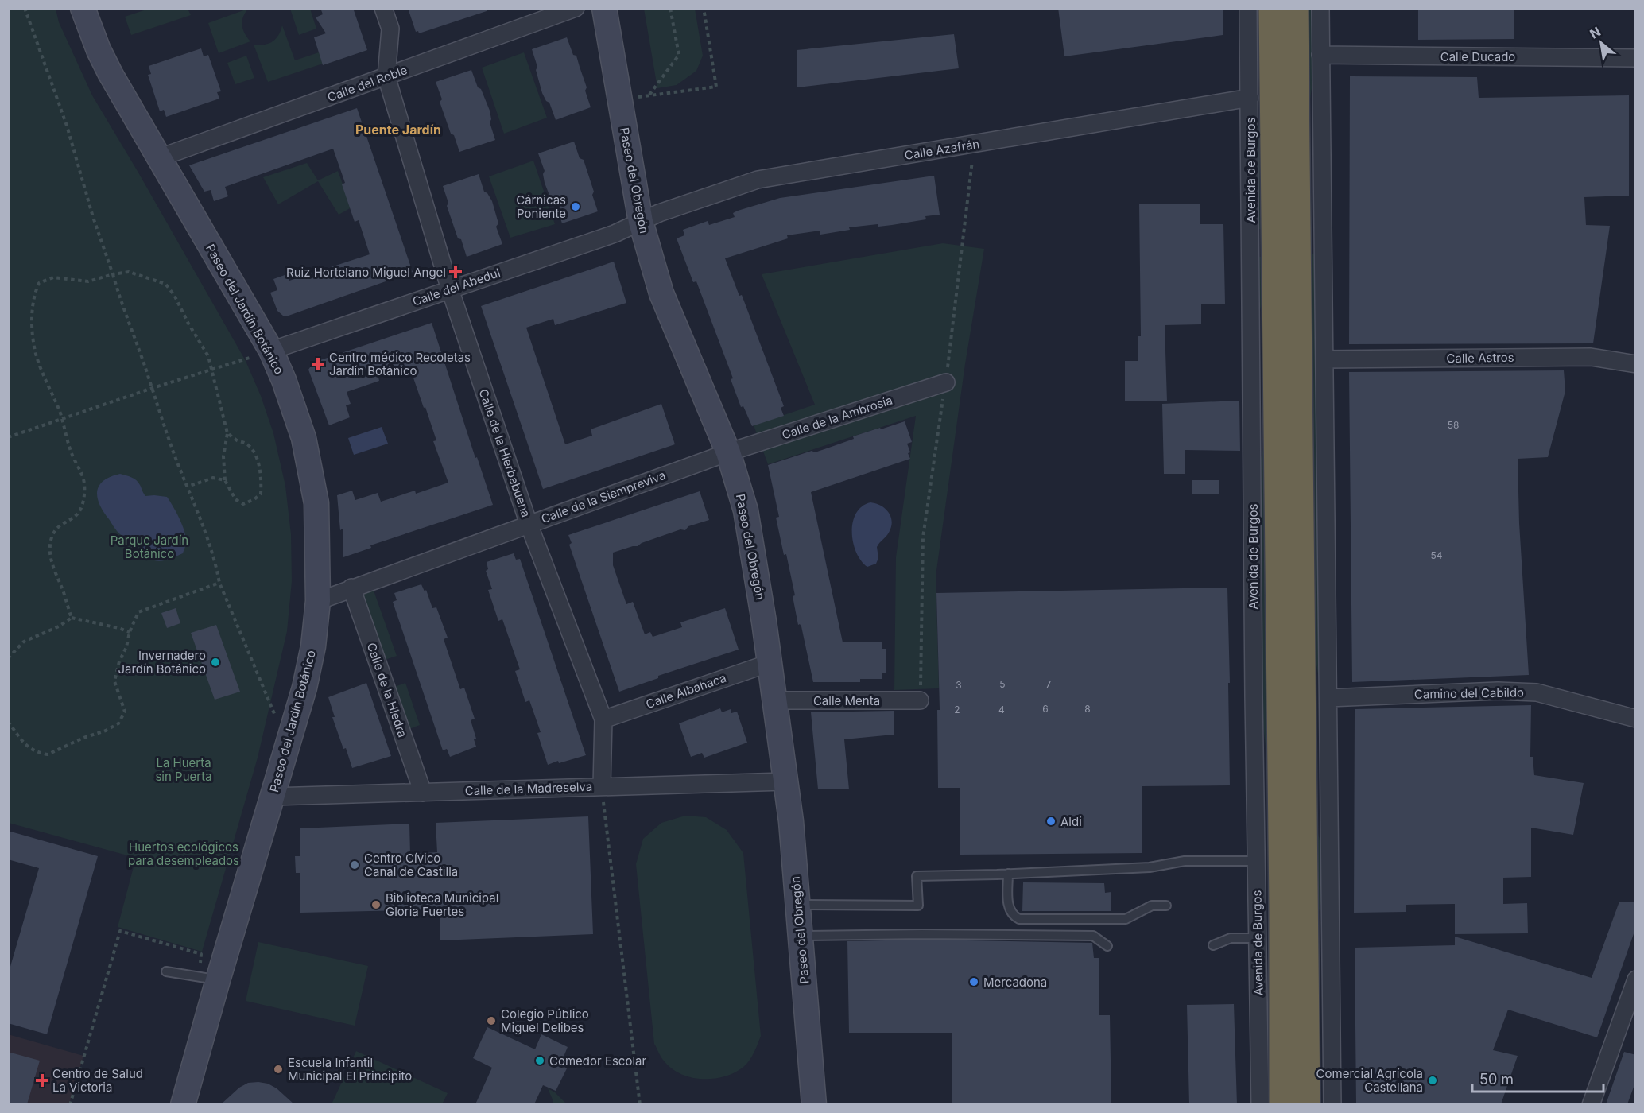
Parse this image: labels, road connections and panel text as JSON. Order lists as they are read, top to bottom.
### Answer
{
  "streets": {
    "highway": ["Avenida de Burgos"],
    "street": [
      "Calle Ducado",
      "Calle del Roble",
      "Calle Azafrán",
      "Paseo del Obregón",
      "Calle del Abedul",
      "Paseo del Jardín Botánico",
      "Calle Astros",
      "Calle de la Ambrosía",
      "Calle de la Hierbabuena",
      "Calle de la Siempreviva",
      "Calle de la Hiedra",
      "Calle Albahaca",
      "Camino del Cabildo",
      "Calle Menta",
      "Calle de la Madreselva"
    ]
  },
  "crossings": [
    ["Calle del Roble", "Paseo del Jardín Botánico"],
    ["Calle del Roble", "Calle de la Hierbabuena"],
    ["Calle Azafrán", "Avenida de Burgos"],
    ["Calle Azafrán", "Paseo del Obregón"],
    ["Calle Azafrán", "Calle del Abedul"],
    ["Paseo del Obregón", "Calle del Abedul"],
    ["Paseo del Obregón", "Calle de la Ambrosía"],
    ["Paseo del Obregón", "Calle de la Siempreviva"],
    ["Paseo del Obregón", "Calle Albahaca"],
    ["Paseo del Obregón", "Calle Menta"],
    ["Paseo del Obregón", "Calle de la Madreselva"],
    ["Calle del Abedul", "Paseo del Jardín Botánico"],
    ["Calle del Abedul", "Calle de la Hierbabuena"],
    ["Paseo del Jardín Botánico", "Calle de la Siempreviva"],
    ["Paseo del Jardín Botánico", "Calle de la Madreselva"],
    ["Calle de la Ambrosía", "Calle de la Siempreviva"],
    ["Calle de la Hierbabuena", "Calle de la Siempreviva"],
    ["Calle de la Hierbabuena", "Calle Albahaca"],
    ["Calle de la Hierbabuena", "Calle de la Madreselva"],
    ["Calle de la Siempreviva", "Calle de la Hiedra"],
    ["Calle de la Hiedra", "Calle de la Madreselva"]
  ],
  "districts": ["Puente Jardín"],
  "parks": ["Parque Jardín Botánico", "La Huerta sin Puerta", "Huertos ecológicos para desempleados"],
  "places": {
    "other": [
      "Cárnicas Poniente",
      "Invernadero Jardín Botánico",
      "Aldi",
      "Centro Cívico Canal de Castilla",
      "Biblioteca Municipal Gloria Fuertes",
      "Mercadona",
      "Colegio Público Miguel Delibes",
      "Comedor Escolar",
      "Escuela Infantil Municipal El Principito",
      "Comercial Agrícola Castellana"
    ],
    "health": ["Ruiz Hortelano Miguel Angel", "Centro médico Recoletas Jardín Botánico", "Centro de Salud La Victoria"]
  },
  "house_numbers": [
    "58",
    "54",
    "5",
    "7",
    "3",
    "6",
    "8",
    "2",
    "4"
  ],
  "scale_bar": "50 m",
  "north": "top left"
}
